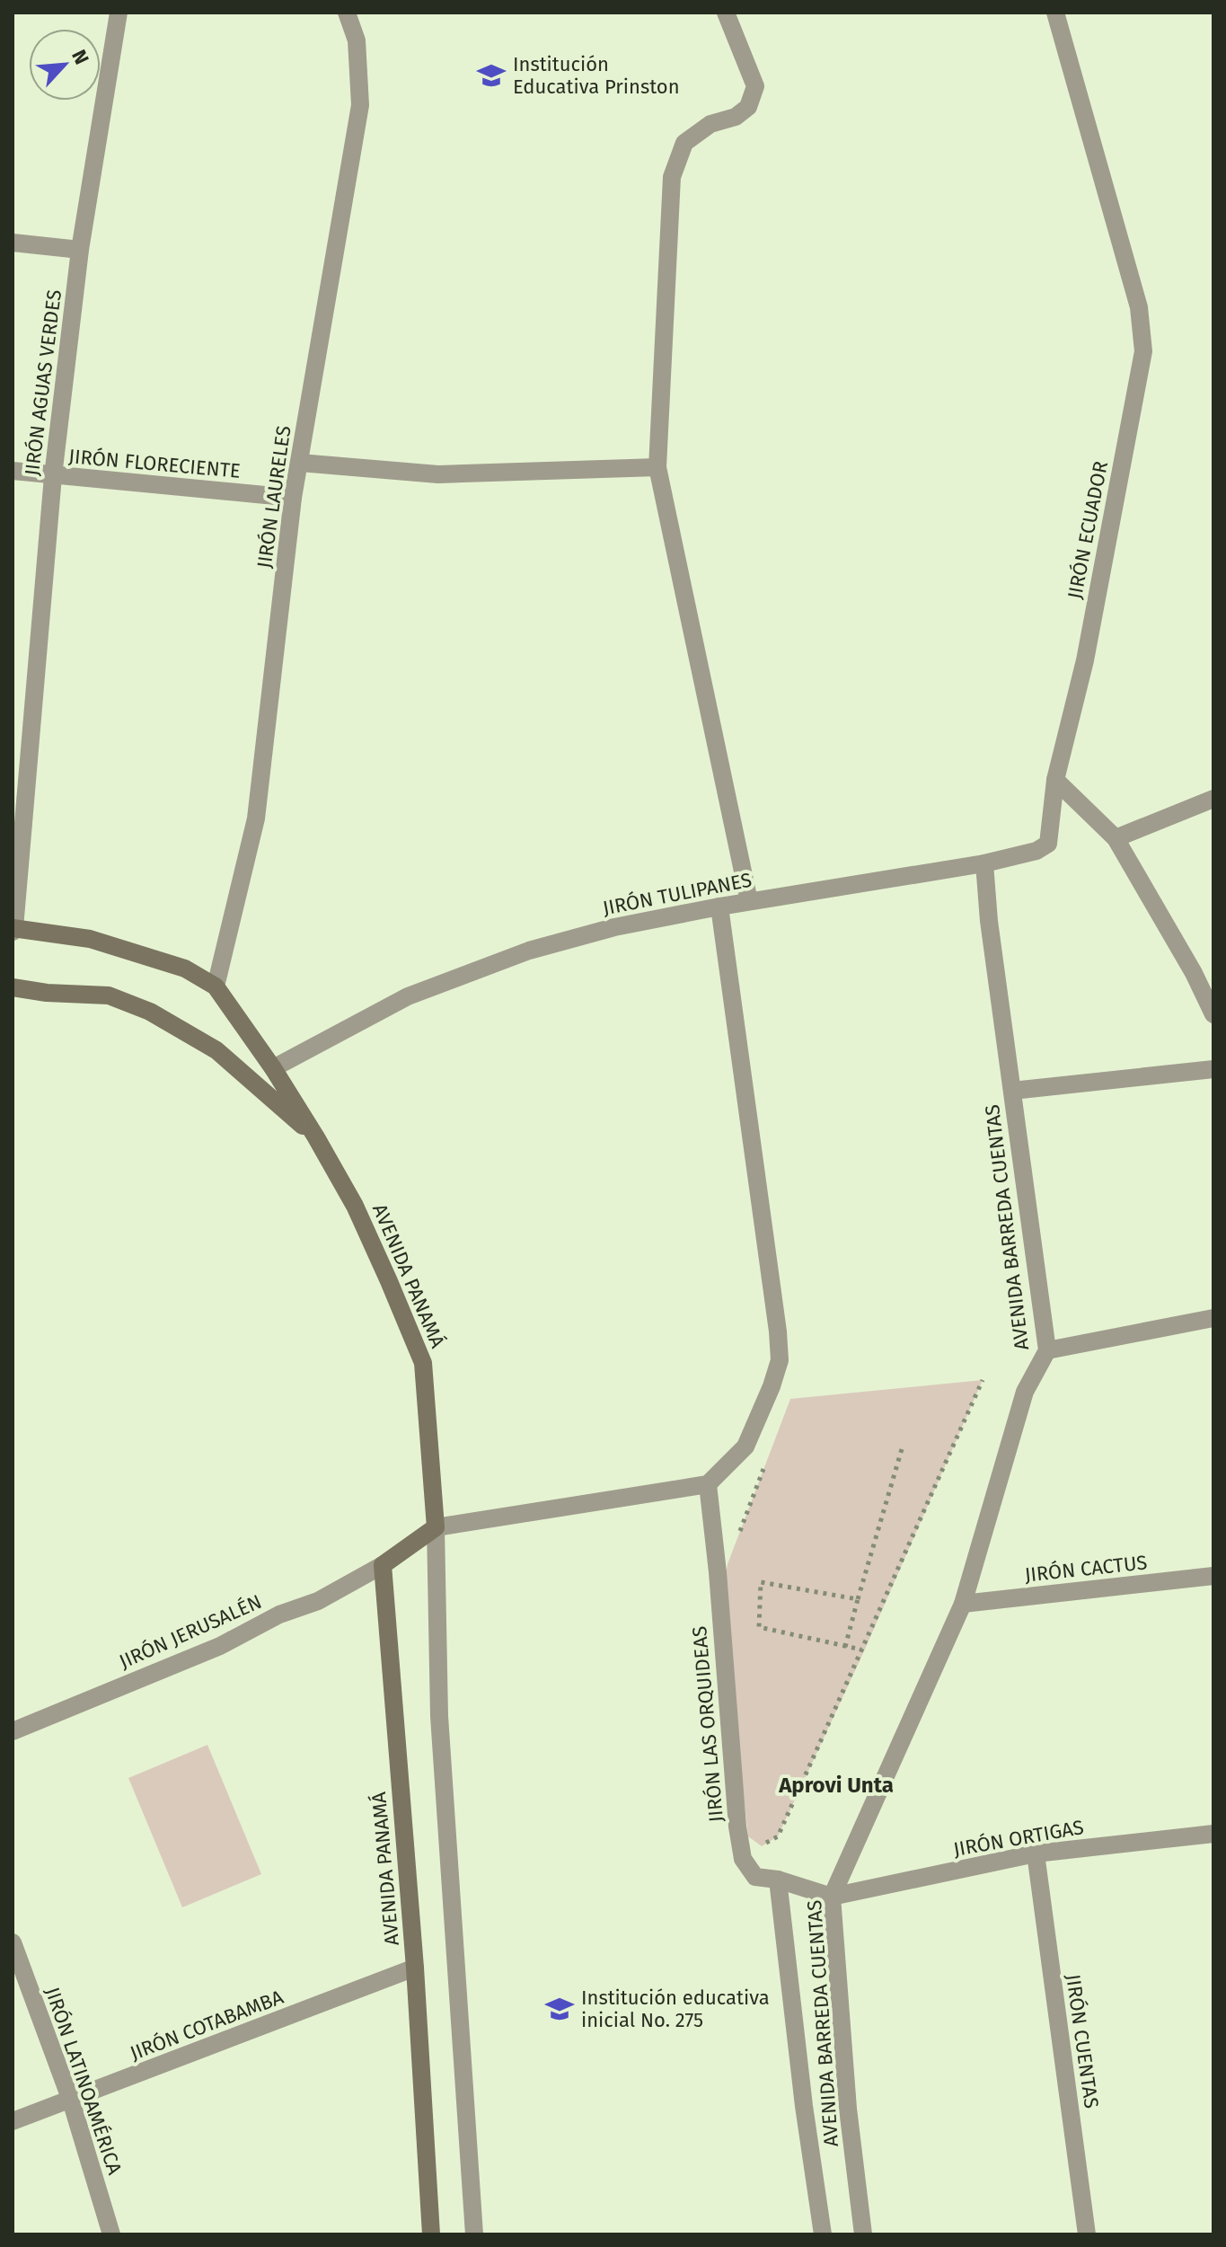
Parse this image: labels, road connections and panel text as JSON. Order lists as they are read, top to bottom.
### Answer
{
  "streets": {
    "street": [
      "JIRÓN AGUAS VERDES",
      "JIRÓN FLORECIENTE",
      "JIRÓN LAURELES",
      "JIRÓN ECUADOR",
      "JIRÓN TULIPANES",
      "AVENIDA BARREDA CUENTAS",
      "AVENIDA PANAMÁ",
      "JIRÓN CACTUS",
      "JIRÓN JERUSALÉN",
      "JIRÓN LAS ORQUIDEAS",
      "JIRÓN ORTIGAS",
      "JIRÓN COTABAMBA",
      "JIRÓN CUENTAS",
      "JIRÓN LATINOAMÉRICA"
    ]
  },
  "crossings": [
    ["JIRÓN AGUAS VERDES", "JIRÓN FLORECIENTE"],
    ["JIRÓN AGUAS VERDES", "AVENIDA PANAMÁ"],
    ["JIRÓN FLORECIENTE", "JIRÓN LAURELES"],
    ["JIRÓN LAURELES", "AVENIDA PANAMÁ"],
    ["JIRÓN ECUADOR", "JIRÓN TULIPANES"],
    ["JIRÓN TULIPANES", "AVENIDA BARREDA CUENTAS"],
    ["JIRÓN TULIPANES", "AVENIDA PANAMÁ"],
    ["AVENIDA BARREDA CUENTAS", "JIRÓN CACTUS"],
    ["AVENIDA BARREDA CUENTAS", "JIRÓN LAS ORQUIDEAS"],
    ["AVENIDA BARREDA CUENTAS", "JIRÓN ORTIGAS"],
    ["AVENIDA PANAMÁ", "JIRÓN JERUSALÉN"],
    ["AVENIDA PANAMÁ", "JIRÓN COTABAMBA"],
    ["JIRÓN LAS ORQUIDEAS", "JIRÓN ORTIGAS"],
    ["JIRÓN ORTIGAS", "JIRÓN CUENTAS"],
    ["JIRÓN COTABAMBA", "JIRÓN LATINOAMÉRICA"]
  ],
  "districts": ["Aprovi Unta"],
  "places": {
    "school or university": ["Institución Educativa Prinston", "Institución educativa inicial No. 275"]
  },
  "north": "top right"
}
